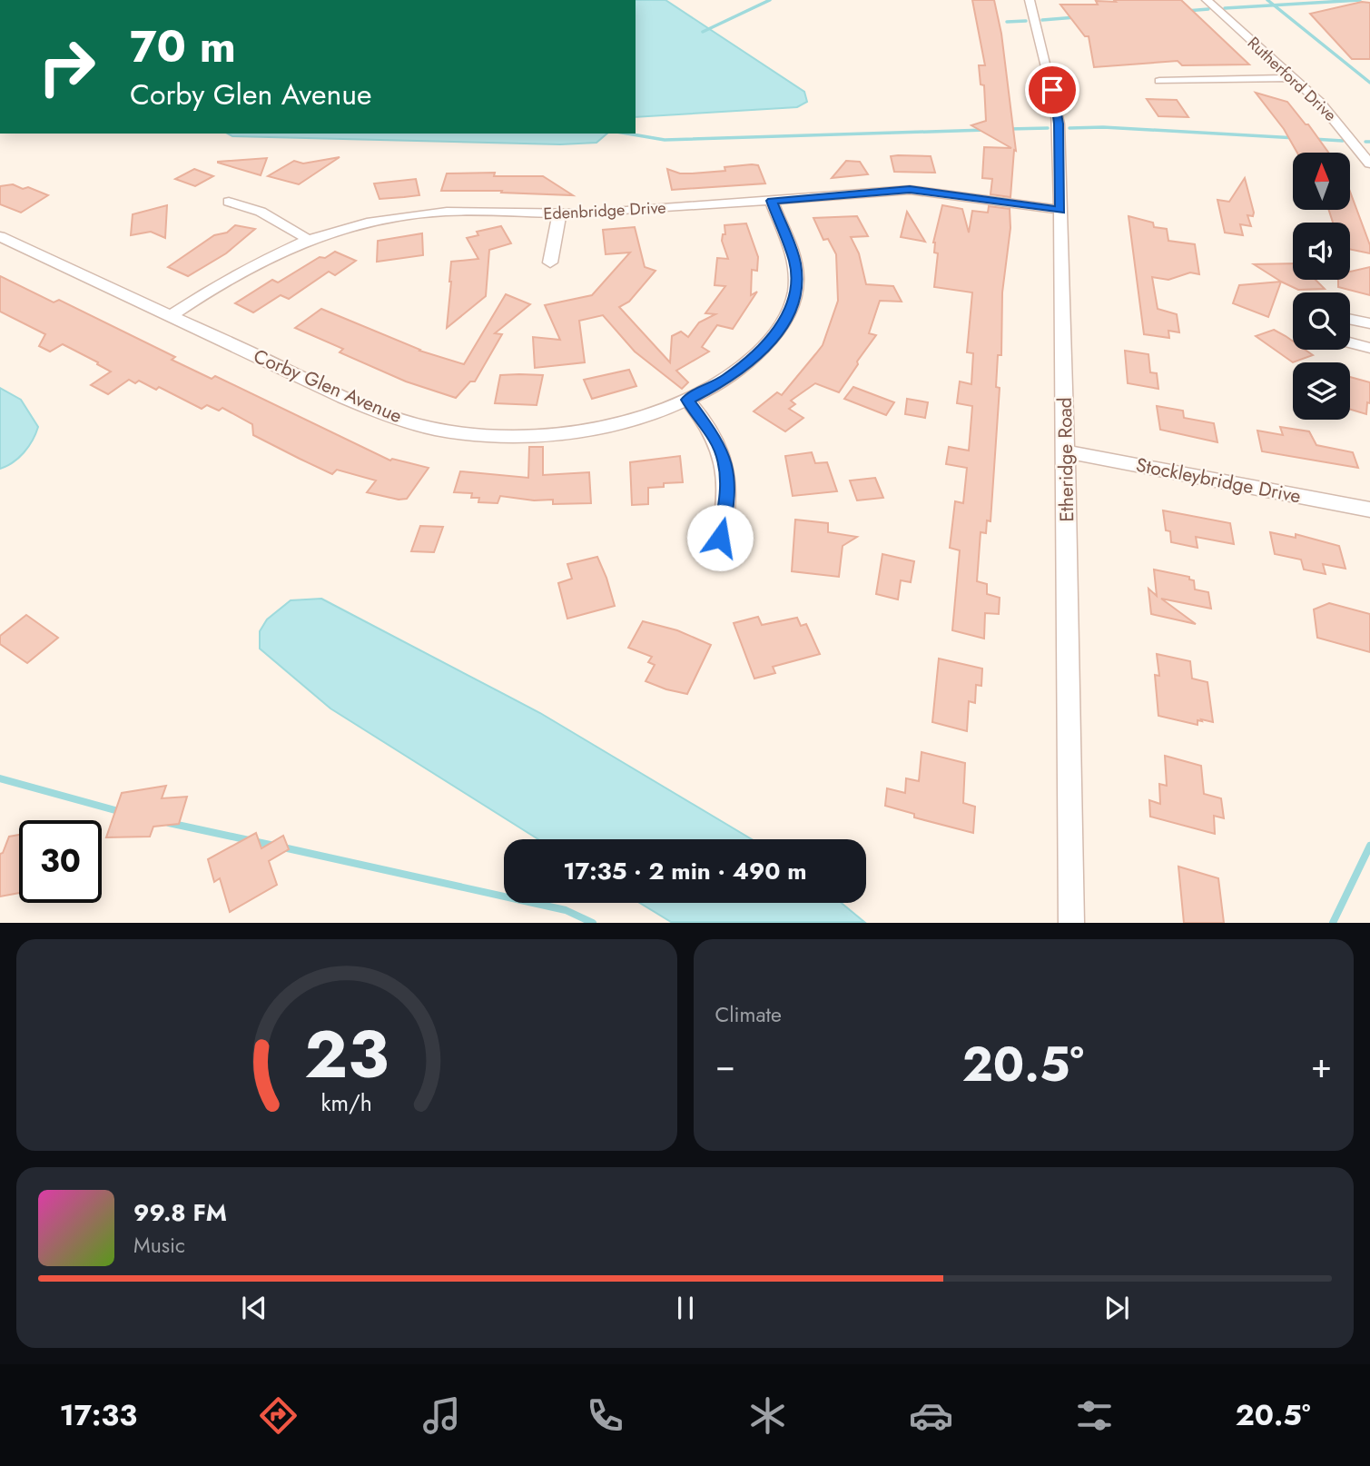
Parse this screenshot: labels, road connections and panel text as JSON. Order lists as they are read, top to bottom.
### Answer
{
  "streets": {
    "street": [
      "Rutherford Drive",
      "Edenbridge Drive",
      "Corby Glen Avenue",
      "Etheridge Road",
      "Stockleybridge Drive"
    ]
  },
  "crossings": [
    ["Edenbridge Drive", "Corby Glen Avenue"],
    ["Edenbridge Drive", "Etheridge Road"],
    ["Etheridge Road", "Stockleybridge Drive"]
  ],
  "north": "top",
  "page": {
    "turn": ["70 m", "Corby Glen Avenue"],
    "limit": "30",
    "trip": "17:35 · 2 min · 490 m",
    "tile": "Climate",
    "heat": ["−", "20.5°", "+"],
    "song": ["99.8 FM", "Music"],
    "tabs": ["17:33", "20.5°"],
    "gauge": ["23", "km/h"]
  }
}
